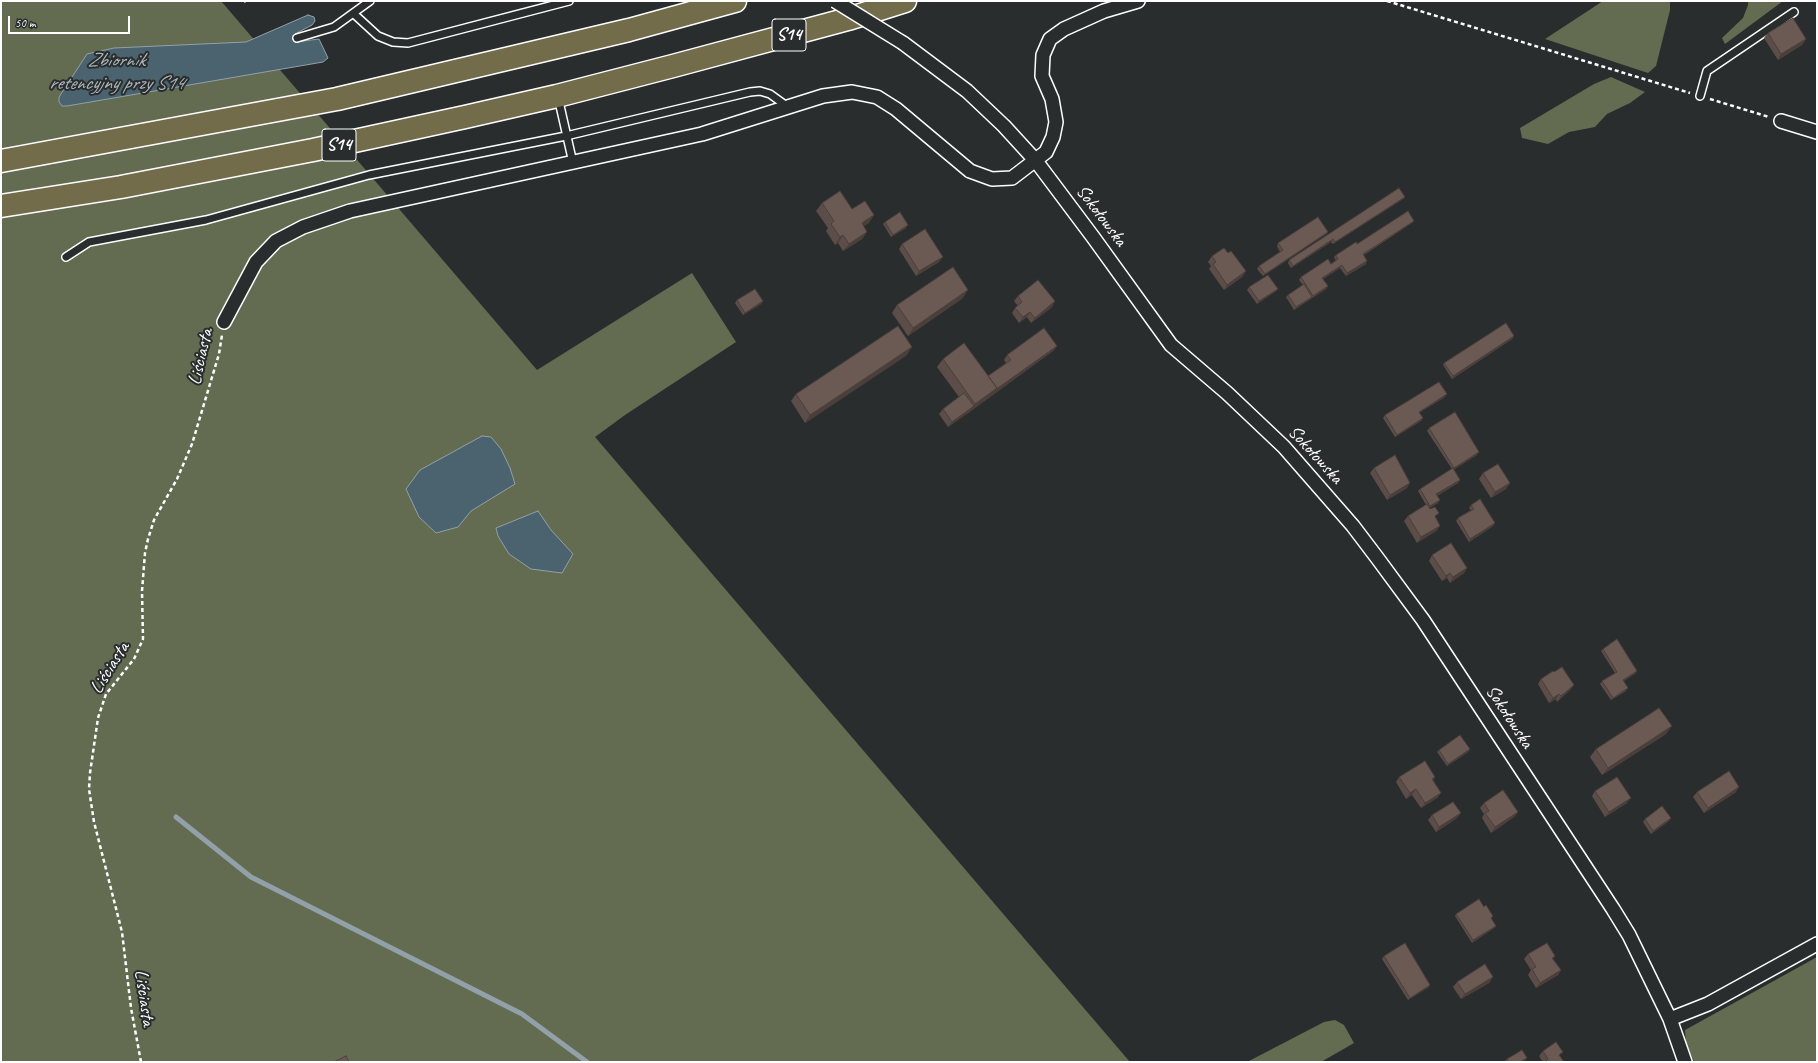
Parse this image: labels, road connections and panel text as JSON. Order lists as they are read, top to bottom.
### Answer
{
  "streets": {
    "highway": ["S14"],
    "street": ["Sokołowska"],
    "path": ["Liściasta"]
  },
  "water": ["Zbiornik retencyjny przy S14"],
  "scale_bar": "50 m"
}
